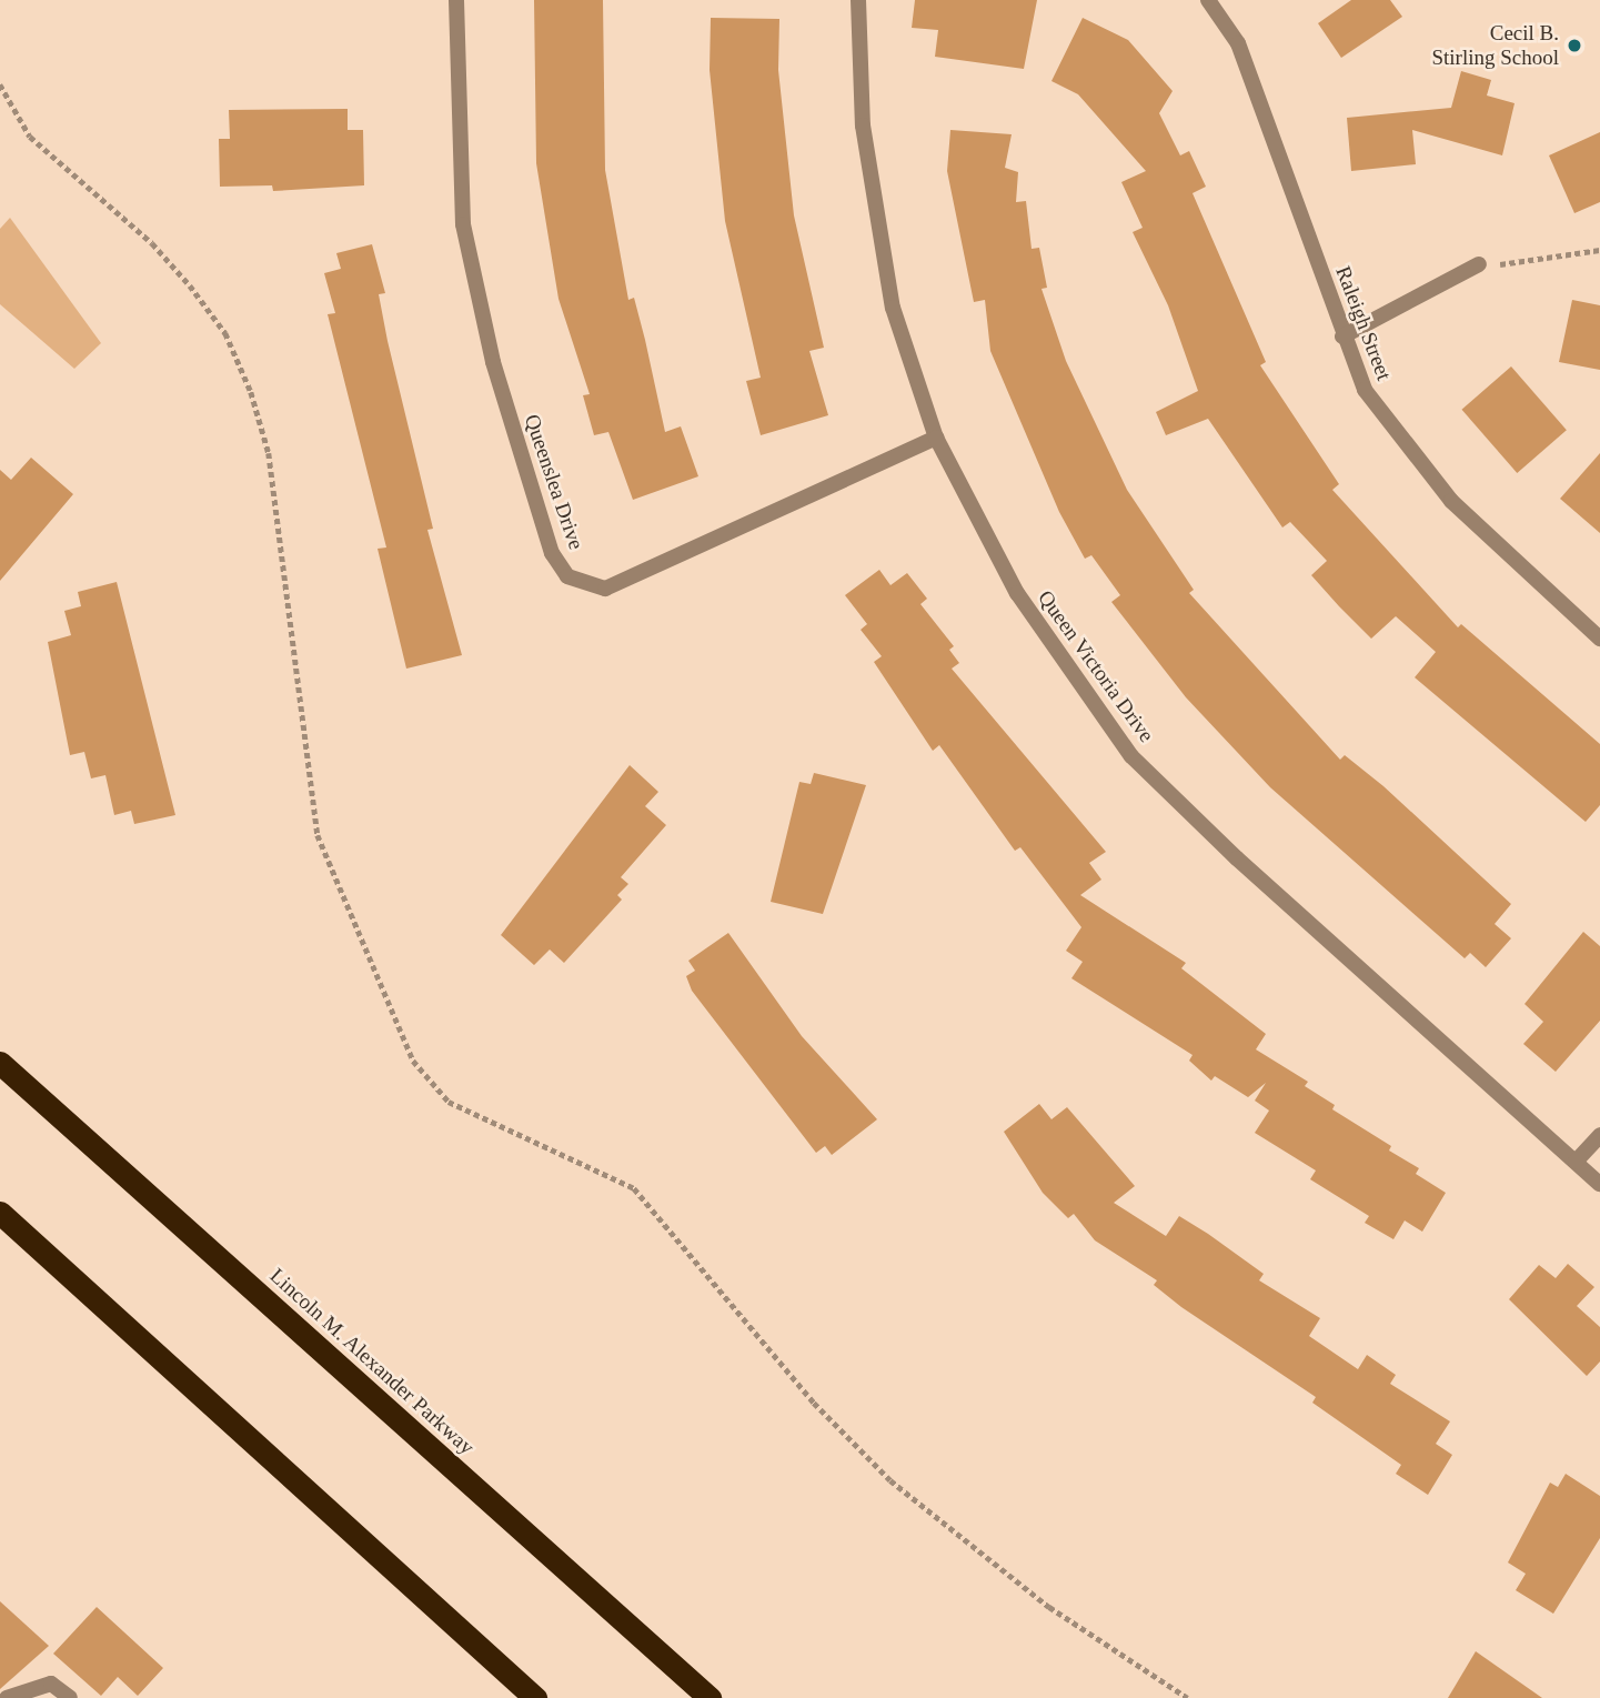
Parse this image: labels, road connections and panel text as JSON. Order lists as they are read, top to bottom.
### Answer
{
  "streets": {
    "highway": ["Lincoln M. Alexander Parkway"],
    "street": ["Raleigh Street", "Queenslea Drive", "Queen Victoria Drive"]
  },
  "crossings": [
    ["Queenslea Drive", "Queen Victoria Drive"]
  ],
  "places": ["Cecil B. Stirling School"]
}
